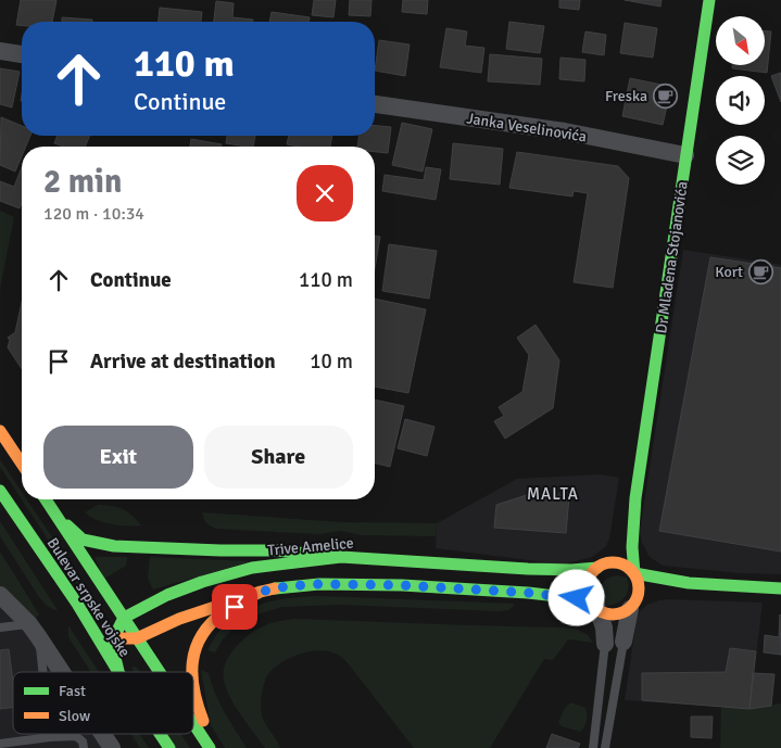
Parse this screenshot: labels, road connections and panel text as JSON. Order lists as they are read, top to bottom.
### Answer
{
  "streets": {
    "main road": ["Dr Mladena Stojanovića", "Trive Amelice", "Bulevar srpske vojske"],
    "street": ["Janka Veselinovića"]
  },
  "crossings": [
    ["Janka Veselinovića", "Dr Mladena Stojanovića"],
    ["Dr Mladena Stojanovića", "Trive Amelice"],
    ["Trive Amelice", "Bulevar srpske vojske"]
  ],
  "districts": ["MALTA"],
  "places": {
    "cafe": ["Freska", "Kort"]
  },
  "legend": ["Fast", "Slow"],
  "north": "bottom right",
  "page": {
    "turn": ["110 m", "Continue"],
    "heading": ["2 min", "120 m · 10:34"],
    "list": [
      {
        "name": "Continue",
        "value": "110 m"
      },
      {
        "name": "Arrive at destination",
        "value": "10 m"
      }
    ],
    "buttons": ["Exit", "Share"]
  }
}
